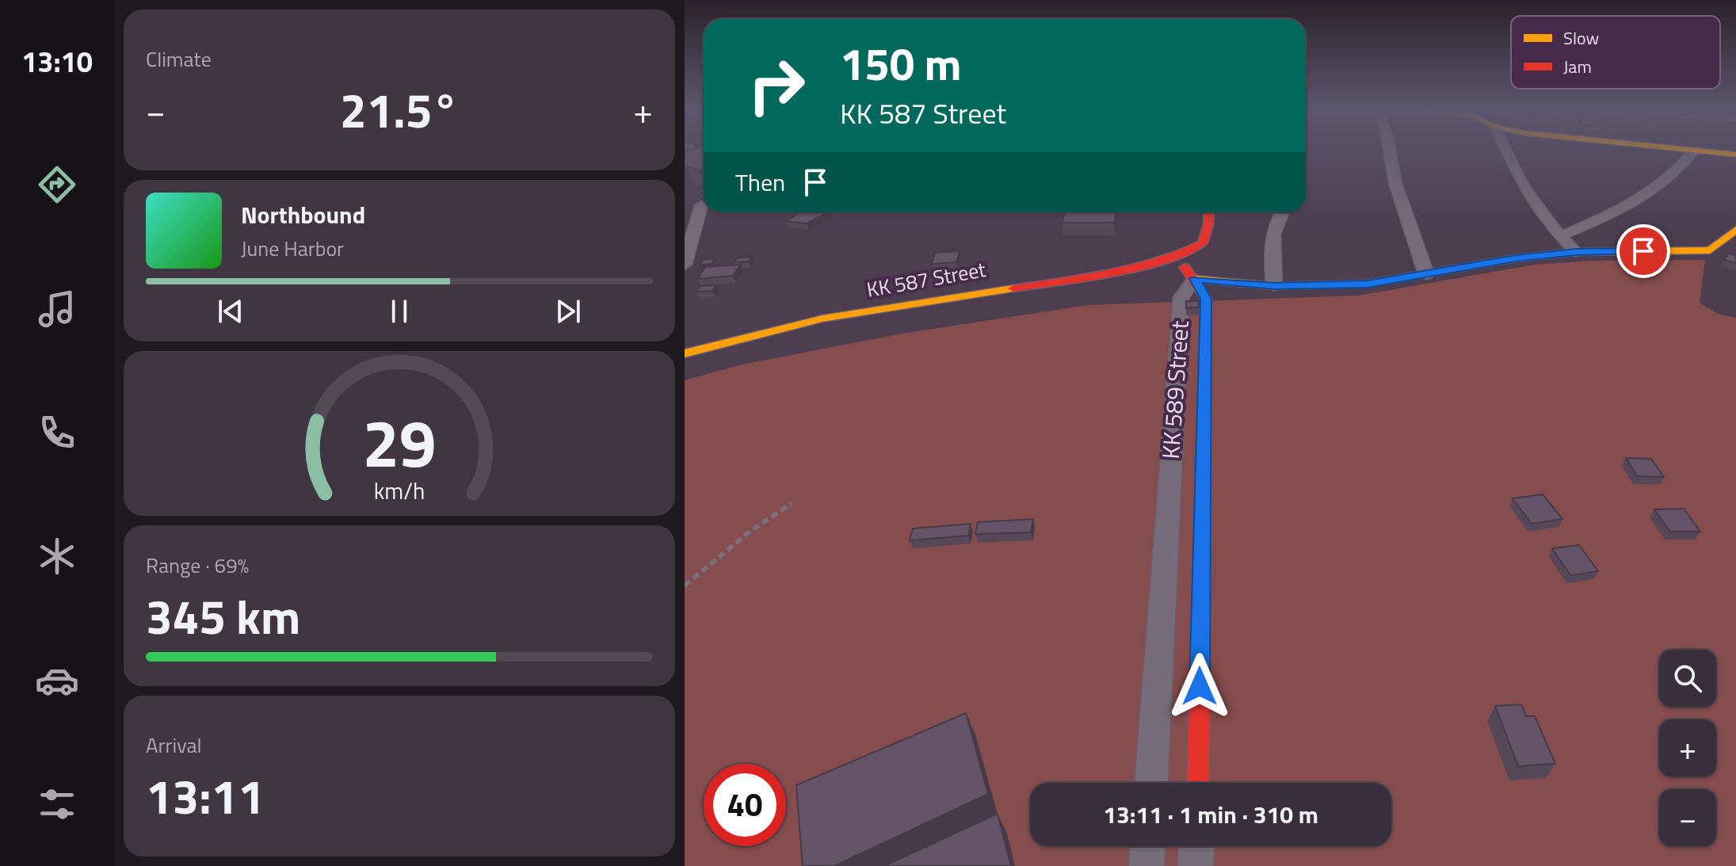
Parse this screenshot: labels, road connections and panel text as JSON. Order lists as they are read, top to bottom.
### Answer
{
  "streets": {
    "street": ["KK 587 Street", "KK 589 Street"]
  },
  "legend": ["Slow", "Jam"],
  "page": {
    "tabs": "13:10",
    "tile": [
      "Climate",
      ["Range · 69%", "345 km"],
      ["Arrival", "13:11"]
    ],
    "turn": ["150 m", "KK 587 Street"],
    "heat": ["−", "21.5°", "+"],
    "then": "Then",
    "song": ["Northbound", "June Harbor"],
    "map_buttons": ["+", "−"],
    "limit": "40",
    "trip": "13:11 · 1 min · 310 m",
    "gauge": ["29", "km/h"]
  }
}
